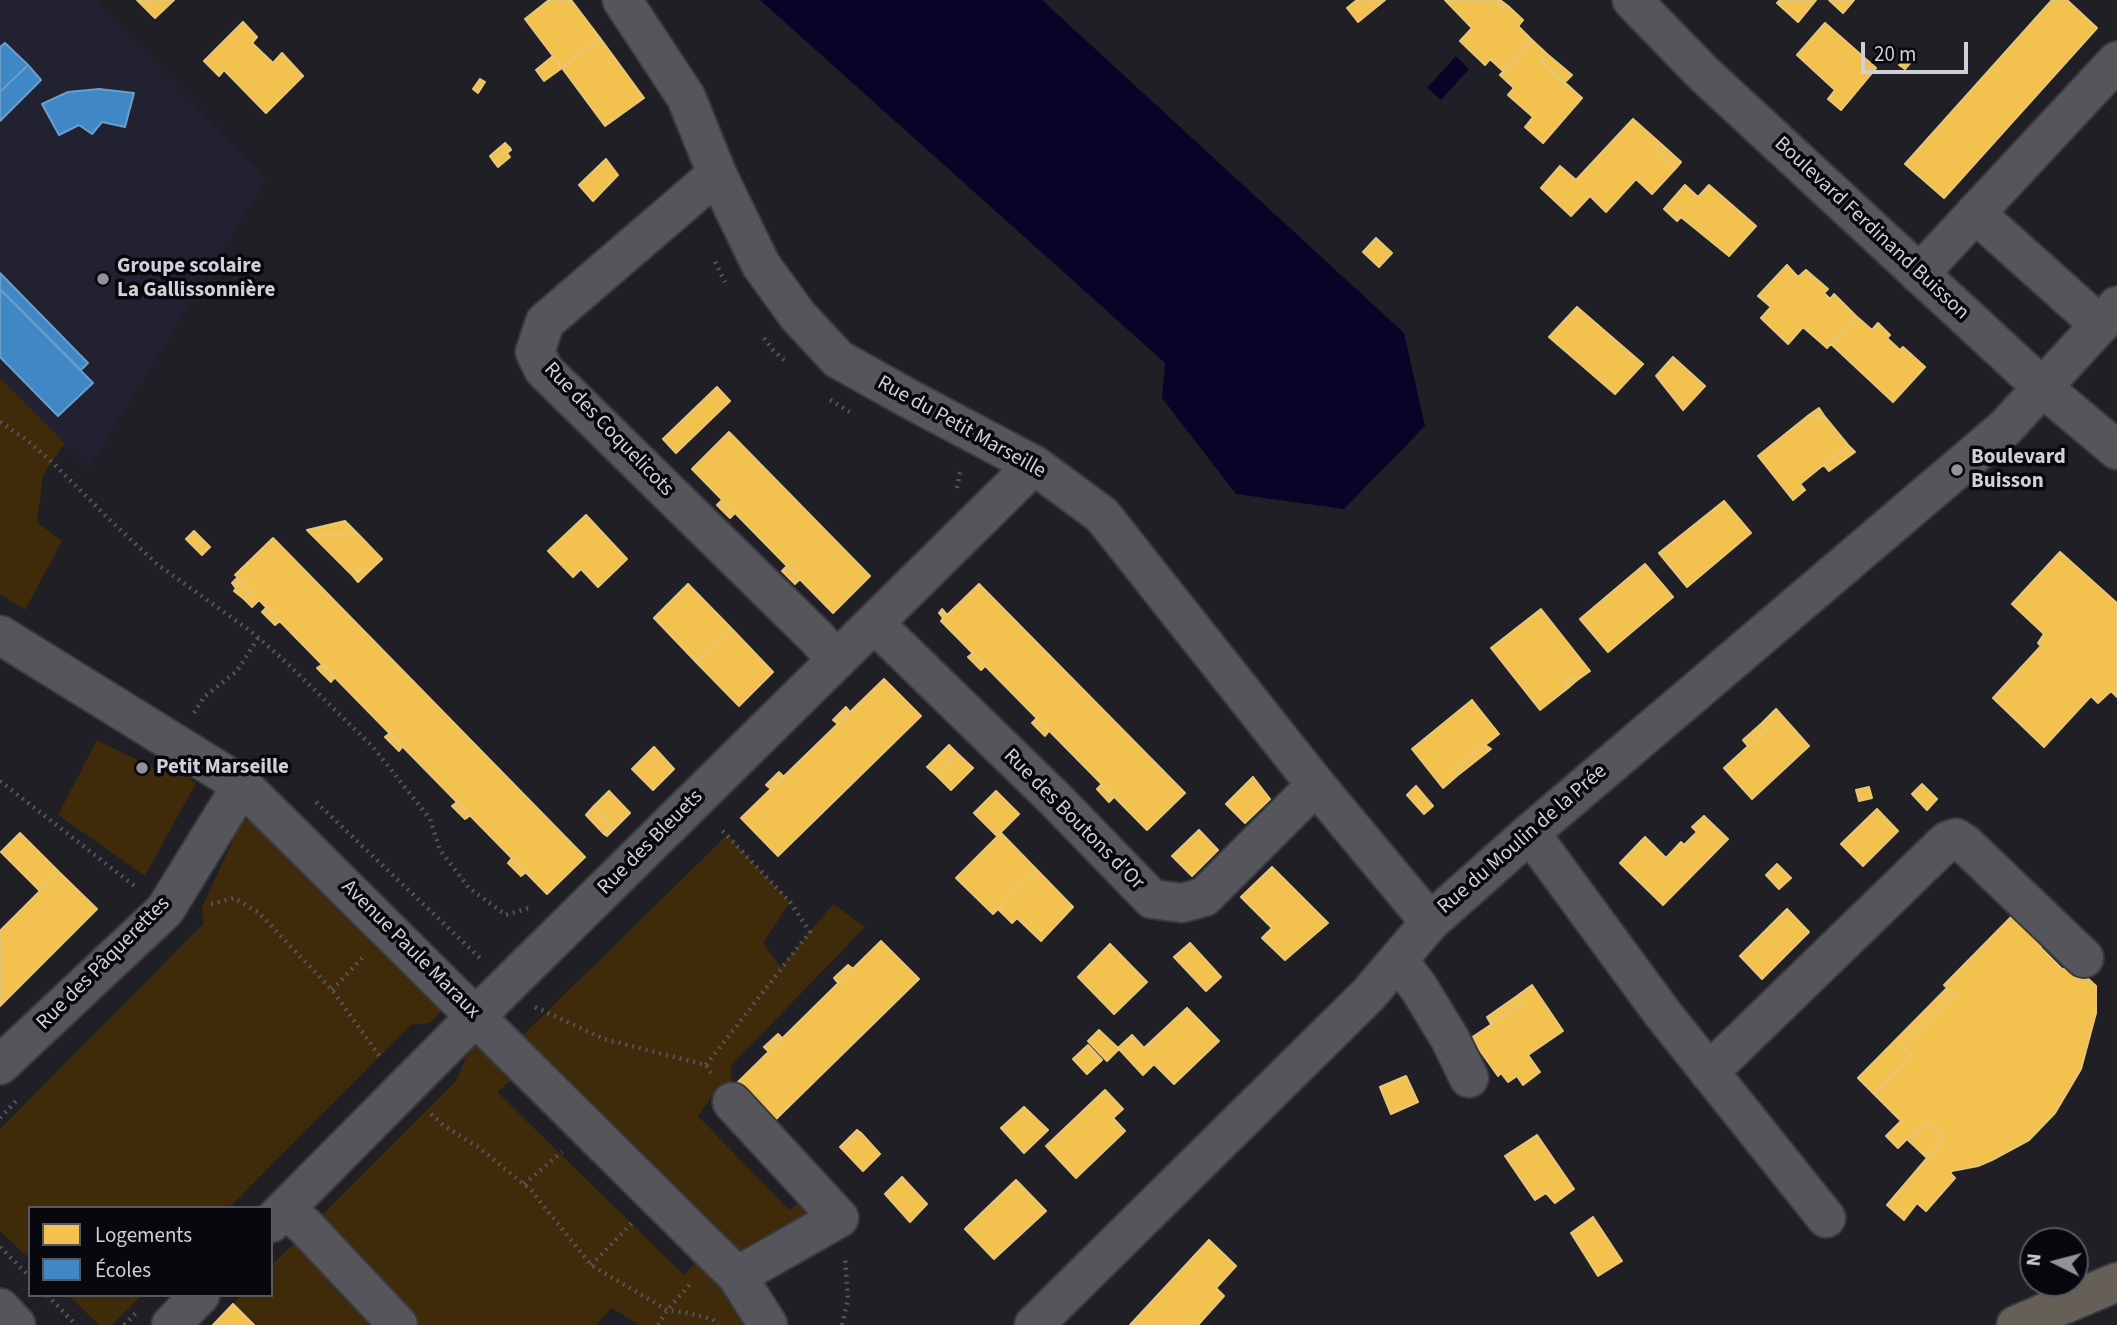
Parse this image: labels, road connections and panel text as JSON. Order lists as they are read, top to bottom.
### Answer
{
  "streets": {
    "street": [
      "Boulevard Ferdinand Buisson",
      "Rue du Petit Marseille",
      "Rue des Coquelicots",
      "Rue des Boutons d'Or",
      "Rue du Moulin de la Prée",
      "Rue des Bleuets",
      "Avenue Paule Maraux",
      "Rue des Pâquerettes"
    ]
  },
  "crossings": [
    ["Boulevard Ferdinand Buisson", "Rue du Moulin de la Prée"],
    ["Rue du Petit Marseille", "Rue des Coquelicots"],
    ["Rue du Petit Marseille", "Rue des Boutons d'Or"],
    ["Rue du Petit Marseille", "Rue du Moulin de la Prée"],
    ["Rue du Petit Marseille", "Rue des Bleuets"],
    ["Rue des Coquelicots", "Rue des Bleuets"],
    ["Rue des Boutons d'Or", "Rue des Bleuets"],
    ["Rue des Bleuets", "Avenue Paule Maraux"],
    ["Avenue Paule Maraux", "Rue des Pâquerettes"]
  ],
  "places": ["Groupe scolaire La Gallissonnière", "Boulevard Buisson", "Petit Marseille"],
  "legend": ["Logements", "Écoles"],
  "scale_bar": "20 m",
  "north": "left"
}
